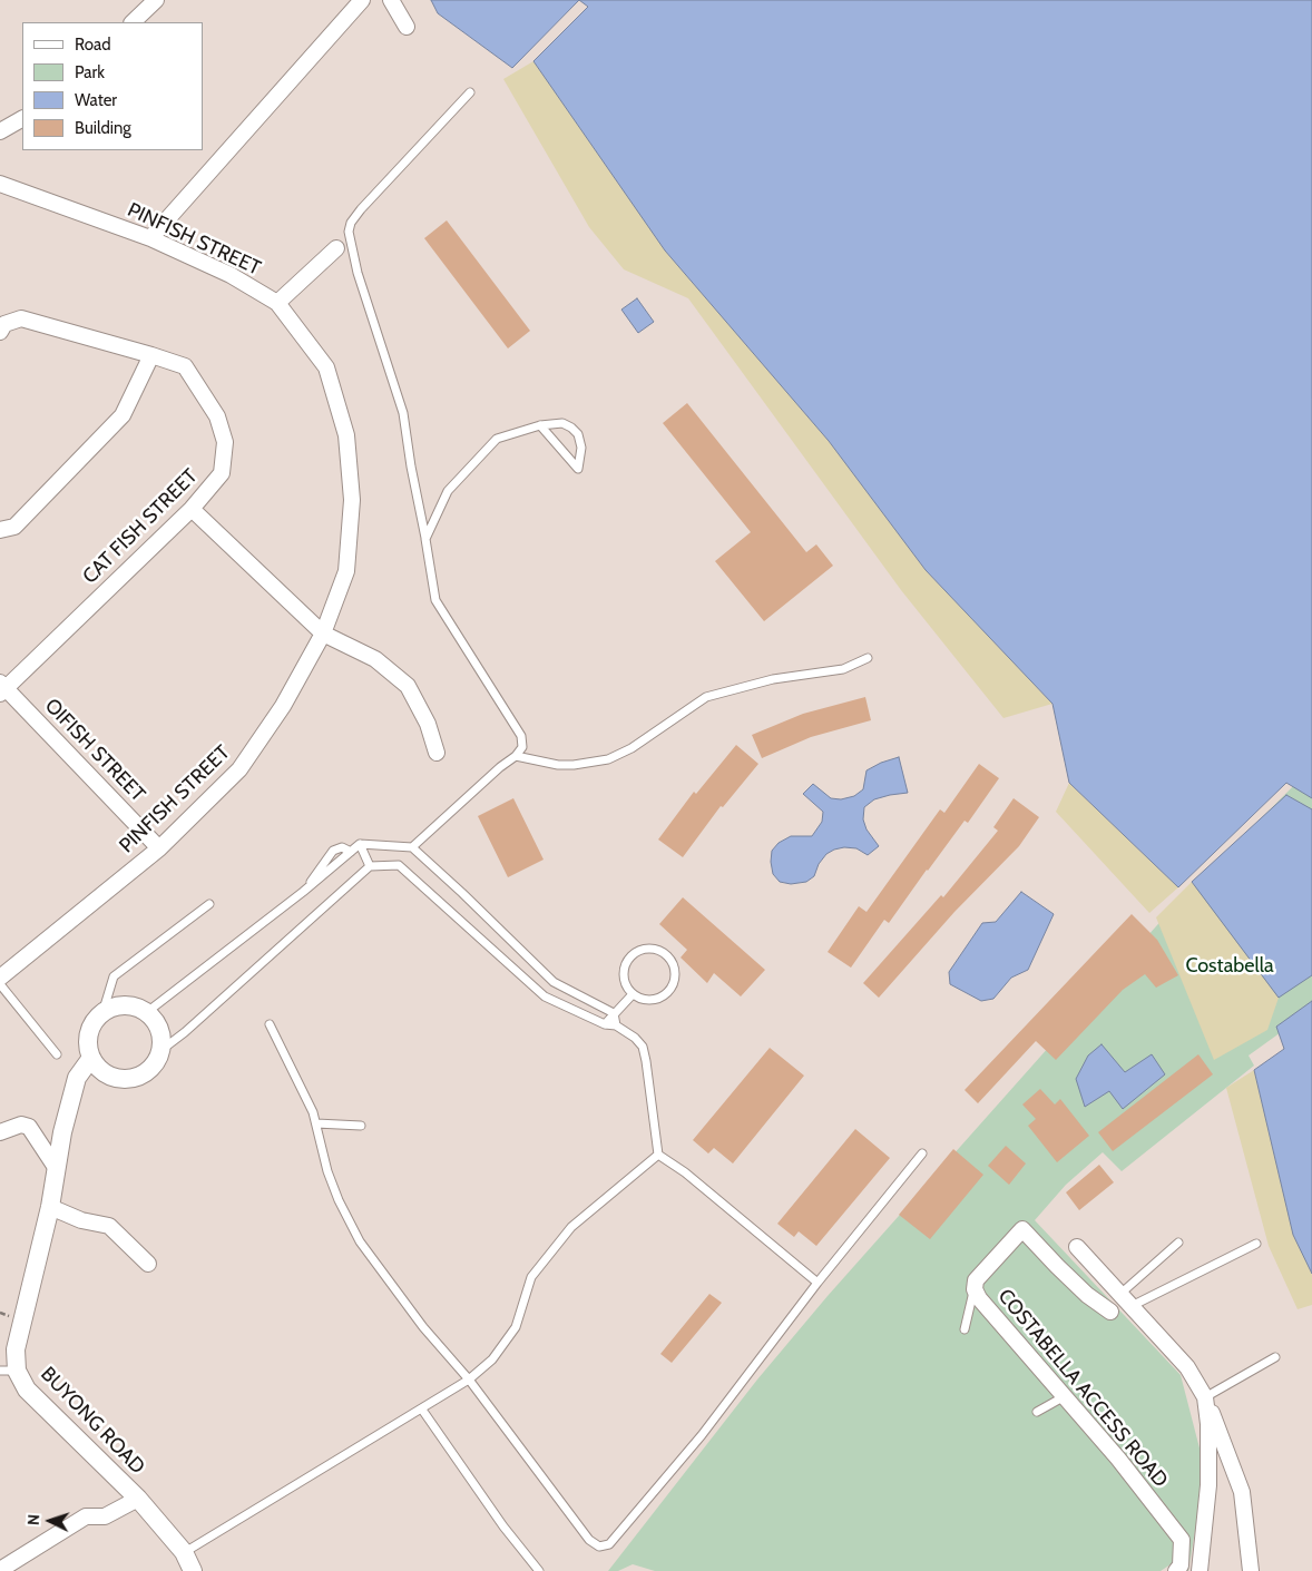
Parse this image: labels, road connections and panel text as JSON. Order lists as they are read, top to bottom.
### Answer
{
  "streets": {
    "street": [
      "PINFISH STREET",
      "CAT FISH STREET",
      "OIFISH STREET",
      "COSTABELLA ACCESS ROAD",
      "BUYONG ROAD"
    ]
  },
  "crossings": [
    ["PINFISH STREET", "OIFISH STREET"],
    ["CAT FISH STREET", "OIFISH STREET"]
  ],
  "parks": ["Costabella"],
  "legend": [
    "Road",
    "Park",
    "Water",
    "Building"
  ],
  "north": "left"
}
